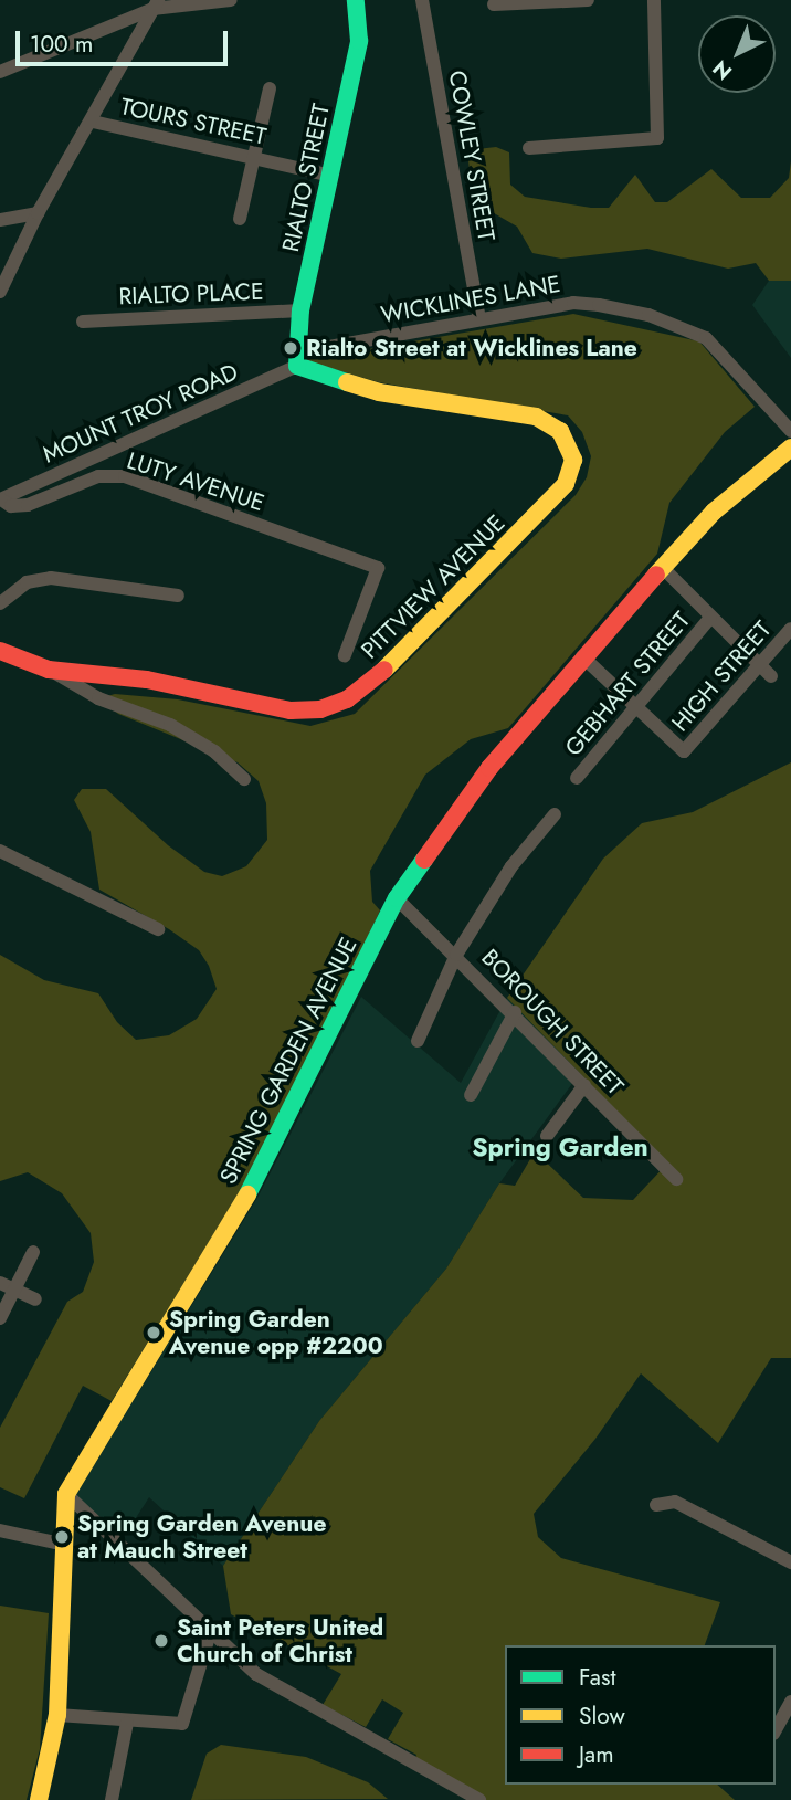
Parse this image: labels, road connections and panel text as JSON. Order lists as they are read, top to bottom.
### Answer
{
  "streets": {
    "street": [
      "TOURS STREET",
      "COWLEY STREET",
      "RIALTO STREET",
      "RIALTO PLACE",
      "WICKLINES LANE",
      "MOUNT TROY ROAD",
      "LUTY AVENUE",
      "PITTVIEW AVENUE",
      "HIGH STREET",
      "GEBHART STREET",
      "BOROUGH STREET",
      "SPRING GARDEN AVENUE"
    ]
  },
  "crossings": [
    ["TOURS STREET", "RIALTO STREET"],
    ["COWLEY STREET", "WICKLINES LANE"],
    ["RIALTO STREET", "RIALTO PLACE"],
    ["RIALTO STREET", "WICKLINES LANE"],
    ["RIALTO STREET", "MOUNT TROY ROAD"],
    ["RIALTO STREET", "PITTVIEW AVENUE"],
    ["WICKLINES LANE", "MOUNT TROY ROAD"],
    ["WICKLINES LANE", "PITTVIEW AVENUE"],
    ["MOUNT TROY ROAD", "LUTY AVENUE"],
    ["MOUNT TROY ROAD", "PITTVIEW AVENUE"],
    ["HIGH STREET", "GEBHART STREET"],
    ["BOROUGH STREET", "SPRING GARDEN AVENUE"]
  ],
  "districts": ["Spring Garden"],
  "places": [
    "Rialto Street at Wicklines Lane",
    "Spring Garden Avenue opp #2200",
    "Spring Garden Avenue at Mauch Street",
    "Saint Peters United Church of Christ"
  ],
  "legend": ["Fast", "Slow", "Jam"],
  "scale_bar": "100 m",
  "north": "bottom left"
}
